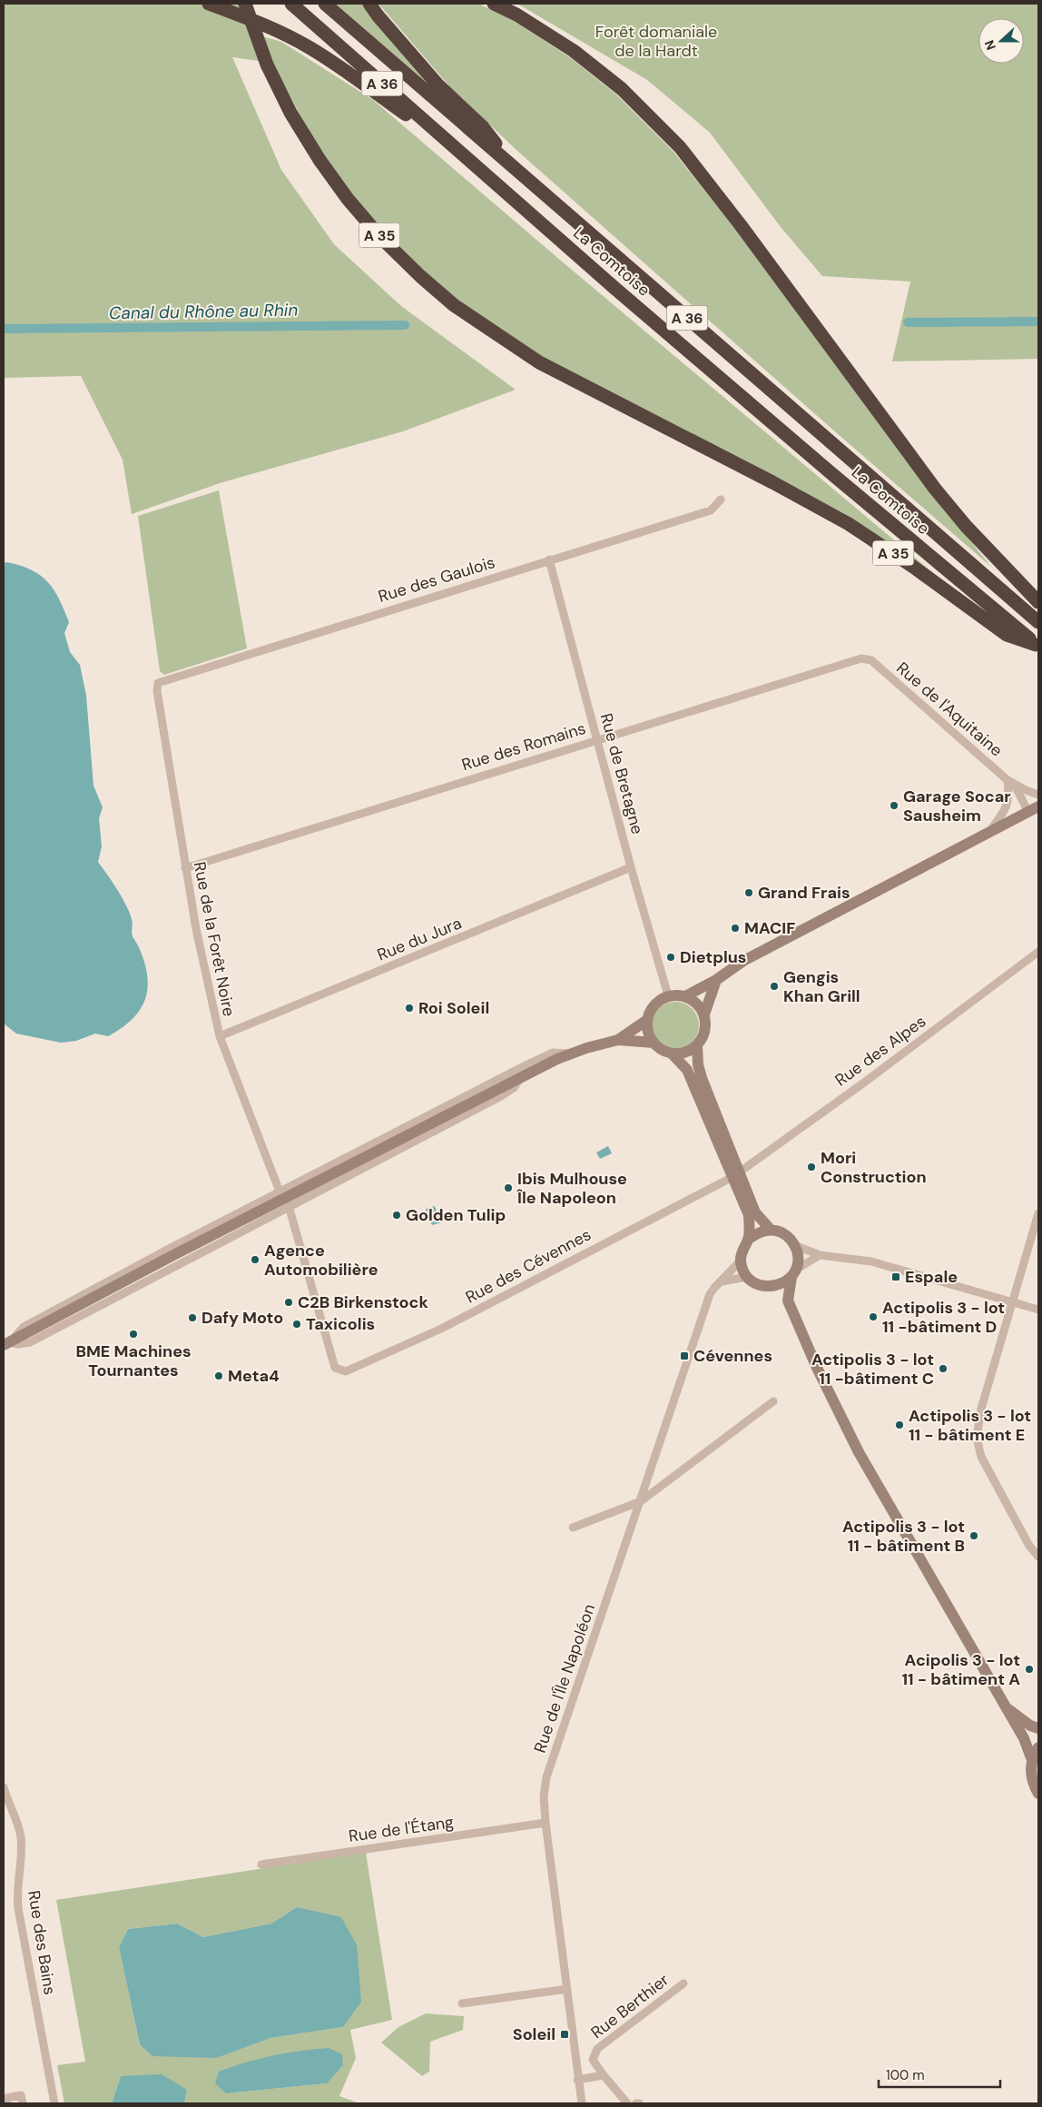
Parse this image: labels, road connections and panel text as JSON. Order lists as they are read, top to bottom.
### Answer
{
  "streets": {
    "highway": ["A 36", "A 35", "La Comtoise"],
    "street": [
      "Rue des Gaulois",
      "Rue de l'Aquitaine",
      "Rue des Romains",
      "Rue de Bretagne",
      "Rue de la Forêt Noire",
      "Rue du Jura",
      "Rue des Alpes",
      "Rue des Cévennes",
      "Rue de l'Île Napoléon",
      "Rue de l'Étang",
      "Rue des Bains",
      "Rue Berthier"
    ]
  },
  "crossings": [
    ["A 35", "La Comtoise"],
    ["Rue des Gaulois", "Rue de Bretagne"],
    ["Rue des Gaulois", "Rue de la Forêt Noire"],
    ["Rue de l'Aquitaine", "Rue des Romains"],
    ["Rue des Romains", "Rue de Bretagne"],
    ["Rue des Romains", "Rue de la Forêt Noire"],
    ["Rue de Bretagne", "Rue du Jura"],
    ["Rue de la Forêt Noire", "Rue du Jura"],
    ["Rue des Alpes", "Rue des Cévennes"],
    ["Rue de l'Île Napoléon", "Rue de l'Étang"]
  ],
  "water": ["Canal du Rhône au Rhin"],
  "parks": ["Forêt domaniale de la Hardt"],
  "places": {
    "other": [
      "Garage Socar Sausheim",
      "Grand Frais",
      "MACIF",
      "Dietplus",
      "Gengis Khan Grill",
      "Roi Soleil",
      "Mori Construction",
      "Ibis Mulhouse Île Napoleon",
      "Golden Tulip",
      "Agence Automobilière",
      "C2B Birkenstock",
      "Actipolis 3 - lot 11 -bâtiment D",
      "Dafy Moto",
      "Taxicolis",
      "BME Machines Tournantes",
      "Actipolis 3 - lot 11 -bâtiment C",
      "Meta4",
      "Actipolis 3 - lot 11 - bâtiment E",
      "Actipolis 3 - lot 11 - bâtiment B",
      "Acipolis 3 - lot 11 - bâtiment A"
    ],
    "transit": ["Espale", "Cévennes", "Soleil"]
  },
  "scale_bar": "100 m",
  "north": "left"
}
